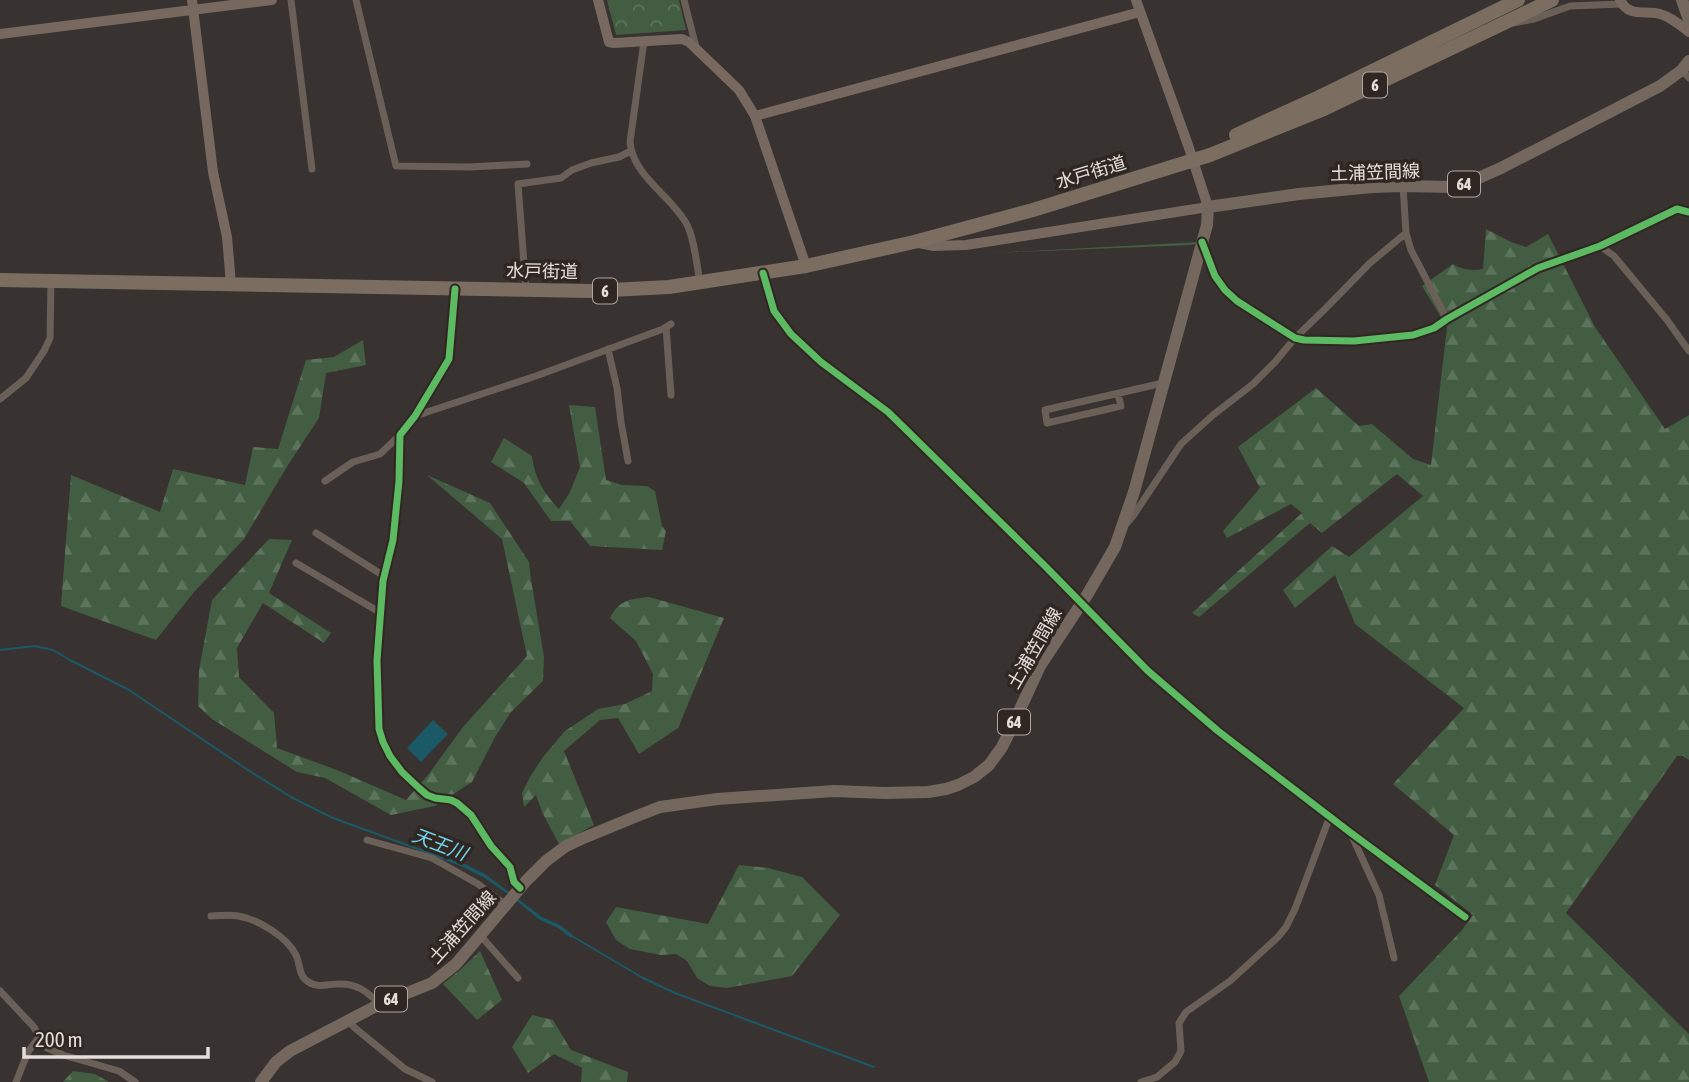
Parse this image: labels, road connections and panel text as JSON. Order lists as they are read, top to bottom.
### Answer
{
  "streets": {
    "highway": ["6", "水戸街道"],
    "main road": ["土浦笠間線", "64"]
  },
  "water": ["天王川"],
  "scale_bar": "200 m"
}
